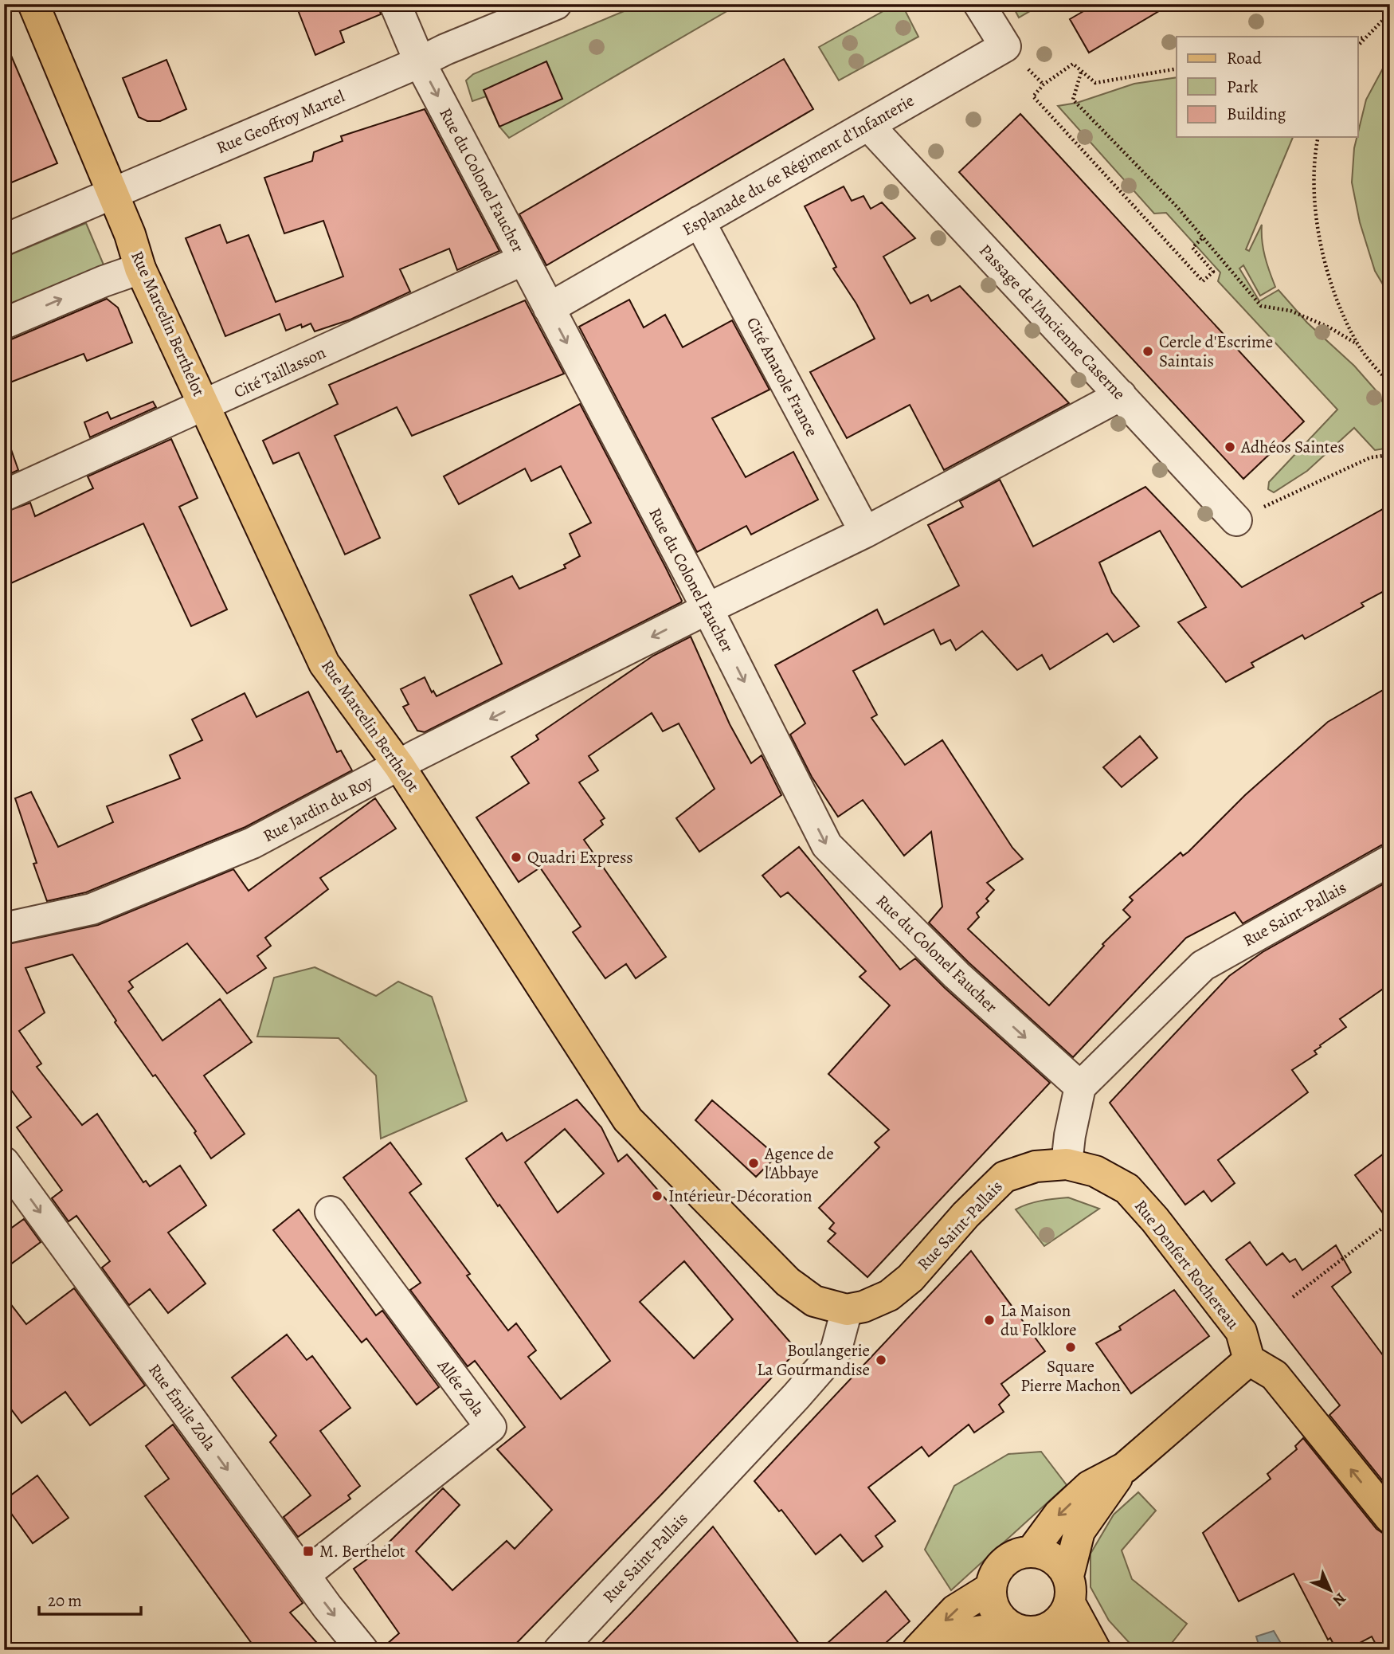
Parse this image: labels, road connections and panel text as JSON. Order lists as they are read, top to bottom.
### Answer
{
  "streets": {
    "main road": ["Rue Marcelin Berthelot", "Rue Saint-Pallais", "Rue Denfert Rochereau"],
    "street": [
      "Rue Geoffroy Martel",
      "Esplanade du 6e Régiment d'Infanterie",
      "Rue du Colonel Faucher",
      "Passage de l'Ancienne Caserne",
      "Cité Taillasson",
      "Cité Anatole France",
      "Rue Jardin du Roy",
      "Allée Zola",
      "Rue Émile Zola"
    ]
  },
  "crossings": [
    ["Rue Geoffroy Martel", "Rue du Colonel Faucher"],
    ["Rue Geoffroy Martel", "Rue Marcelin Berthelot"],
    ["Esplanade du 6e Régiment d'Infanterie", "Rue du Colonel Faucher"],
    ["Esplanade du 6e Régiment d'Infanterie", "Passage de l'Ancienne Caserne"],
    ["Esplanade du 6e Régiment d'Infanterie", "Cité Anatole France"],
    ["Rue du Colonel Faucher", "Cité Taillasson"],
    ["Rue du Colonel Faucher", "Rue Jardin du Roy"],
    ["Rue du Colonel Faucher", "Rue Saint-Pallais"],
    ["Rue Marcelin Berthelot", "Cité Taillasson"],
    ["Rue Marcelin Berthelot", "Rue Jardin du Roy"],
    ["Rue Marcelin Berthelot", "Rue Saint-Pallais"],
    ["Rue Saint-Pallais", "Rue Denfert Rochereau"],
    ["Allée Zola", "Rue Émile Zola"]
  ],
  "one_way": ["Rue du Colonel Faucher", "Rue Jardin du Roy", "Rue Émile Zola"],
  "places": {
    "other": [
      "Cercle d'Escrime Saintais",
      "Adhéos Saintes",
      "Quadri Express",
      "Agence de l'Abbaye",
      "Intérieur-Décoration",
      "La Maison du Folklore",
      "Square Pierre Machon",
      "Boulangerie La Gourmandise"
    ],
    "transit": ["M. Berthelot"]
  },
  "legend": ["Road", "Park", "Building"],
  "scale_bar": "20 m",
  "north": "bottom right"
}
